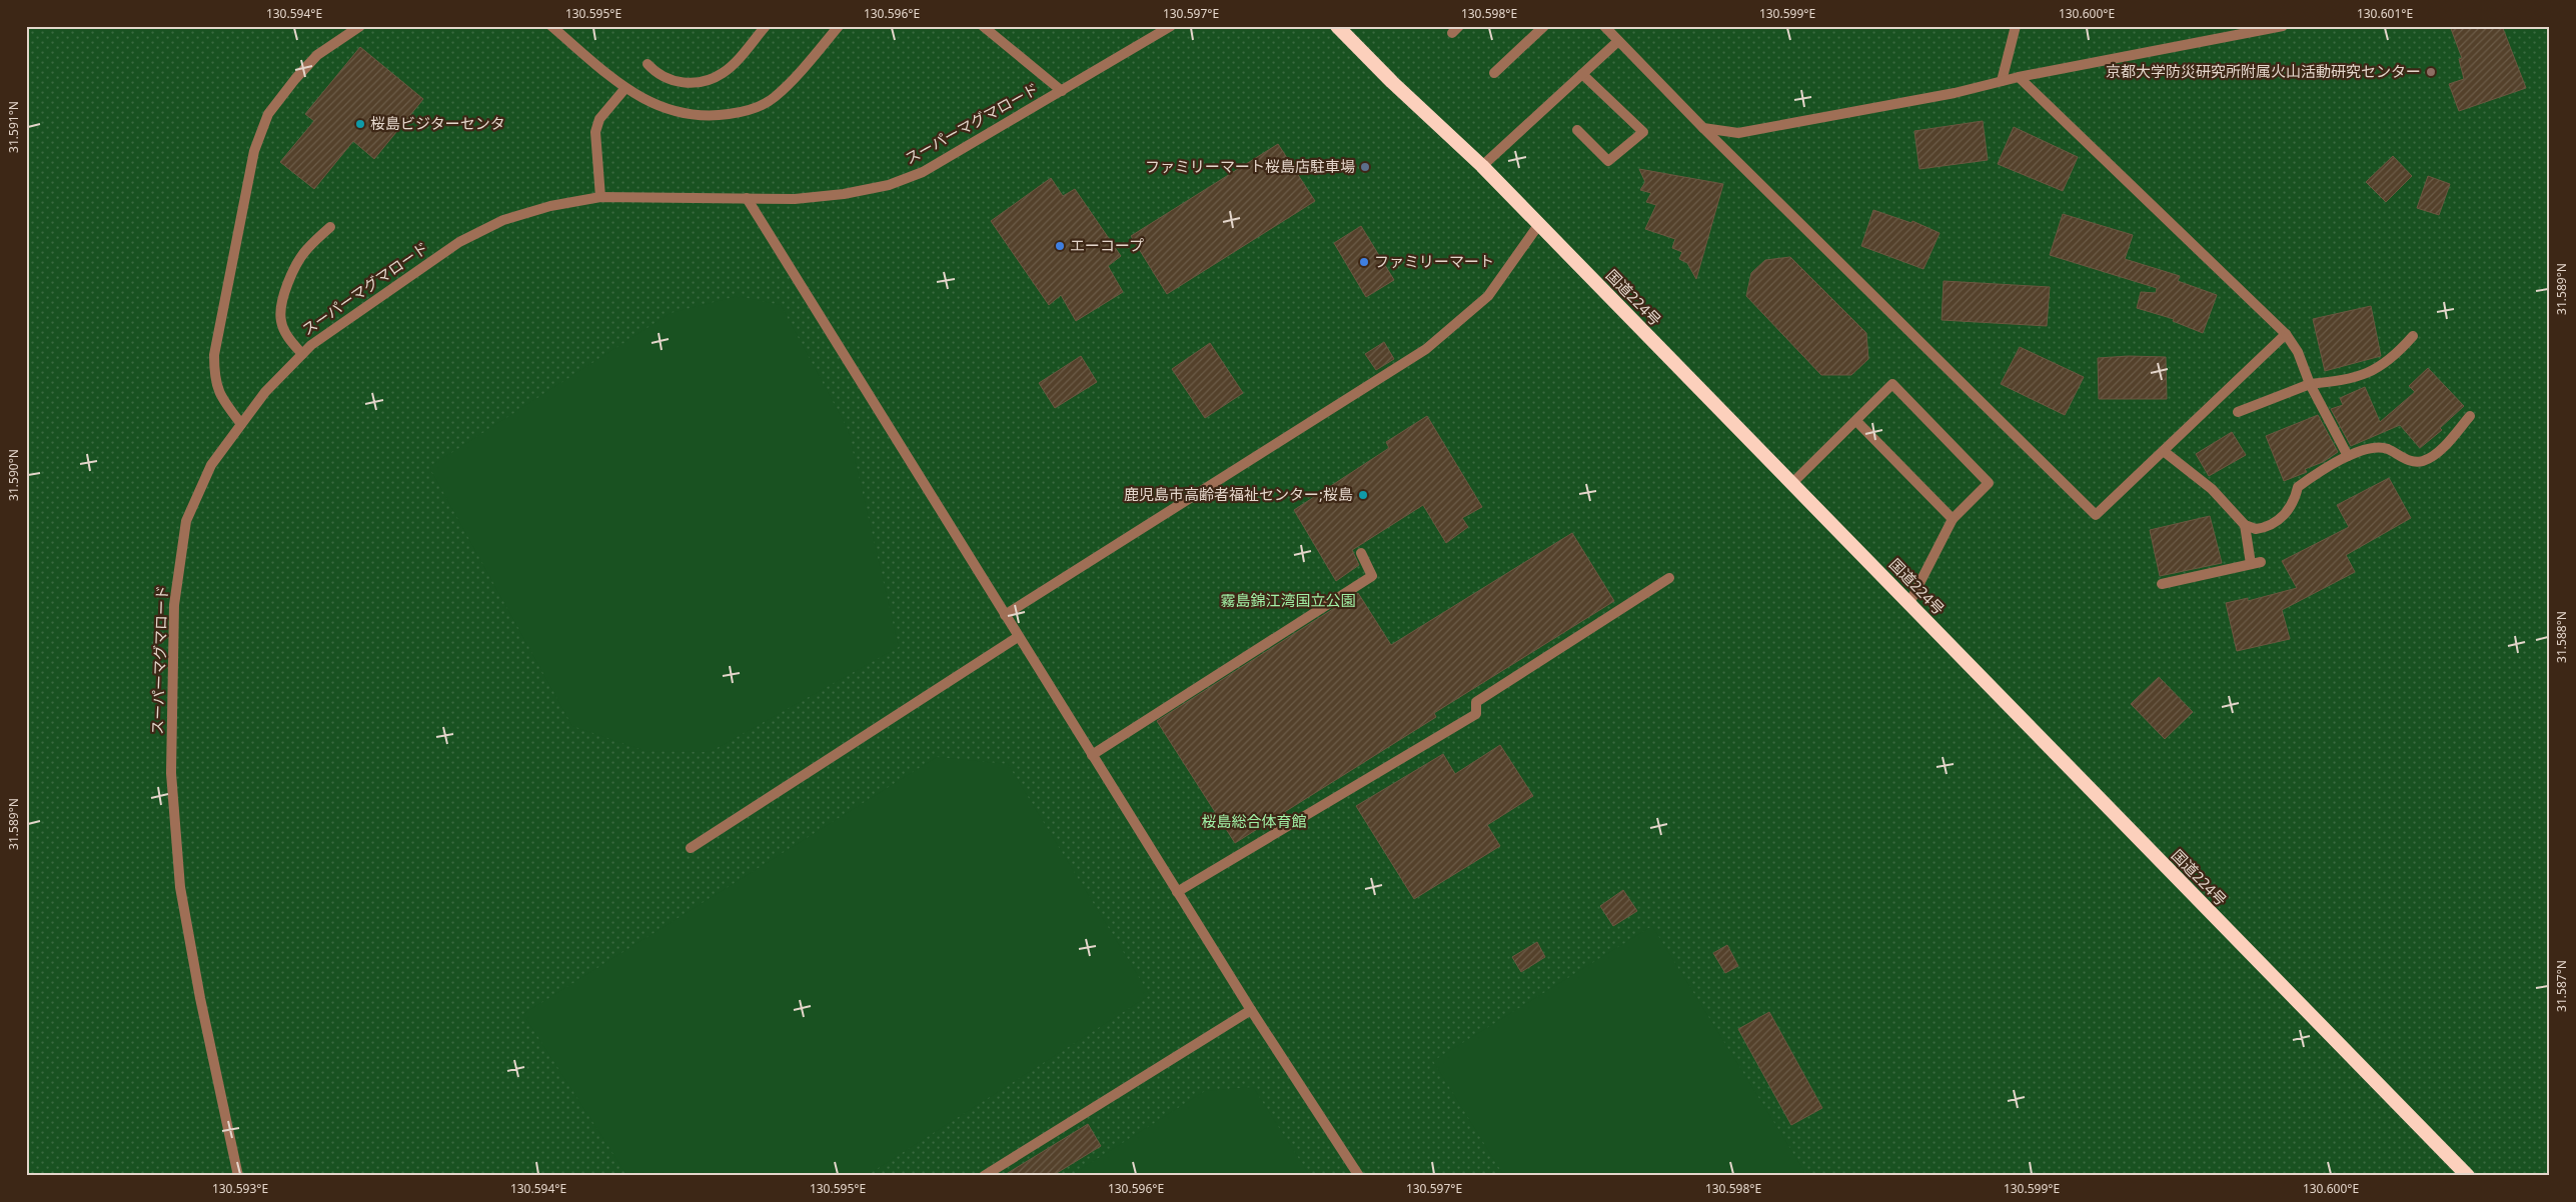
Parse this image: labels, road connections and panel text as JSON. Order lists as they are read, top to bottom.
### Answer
{
  "streets": {
    "highway": ["国道224号"],
    "street": ["スーパーマグマロード"]
  },
  "parks": ["霧島錦江湾国立公園", "桜島総合体育館"],
  "places": [
    "京都大学防災研究所附属火山活動研究センター",
    "桜島ビジターセンタ",
    "ファミリーマート桜島店駐車場",
    "エーコープ",
    "ファミリーマート",
    "鹿児島市高齢者福祉センター;桜島"
  ],
  "coordinates": [
    "130.594°E",
    "130.595°E",
    "130.596°E",
    "130.597°E",
    "130.598°E",
    "130.599°E",
    "130.600°E",
    "130.601°E",
    "31.591°N",
    "31.589°N",
    "31.590°N",
    "31.588°N",
    "31.587°N",
    "130.593°E"
  ]
}
